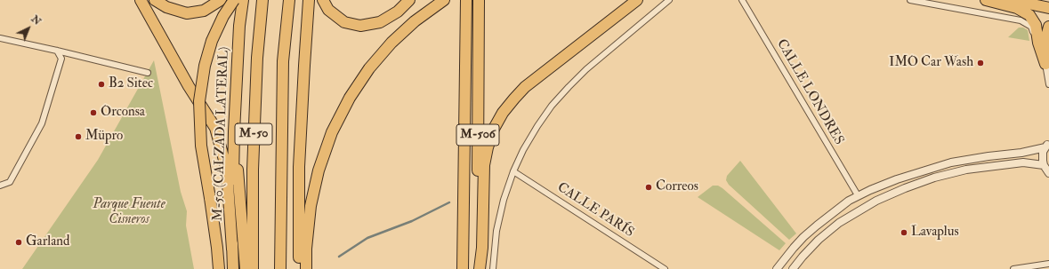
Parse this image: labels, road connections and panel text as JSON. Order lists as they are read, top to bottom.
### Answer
{
  "streets": {
    "highway": ["M-50 (CALZADA LATERAL)", "M-50", "M-506"],
    "street": ["CALLE LONDRES", "CALLE PARÍS"]
  },
  "crossings": [
    ["M-50 (CALZADA LATERAL)", "M-50"]
  ],
  "parks": ["Parque Fuente Cisneros"],
  "places": [
    "IMO Car Wash",
    "B2 Sitec",
    "Orconsa",
    "Müpro",
    "Correos",
    "Lavaplus",
    "Garland"
  ],
  "north": "top right"
}
